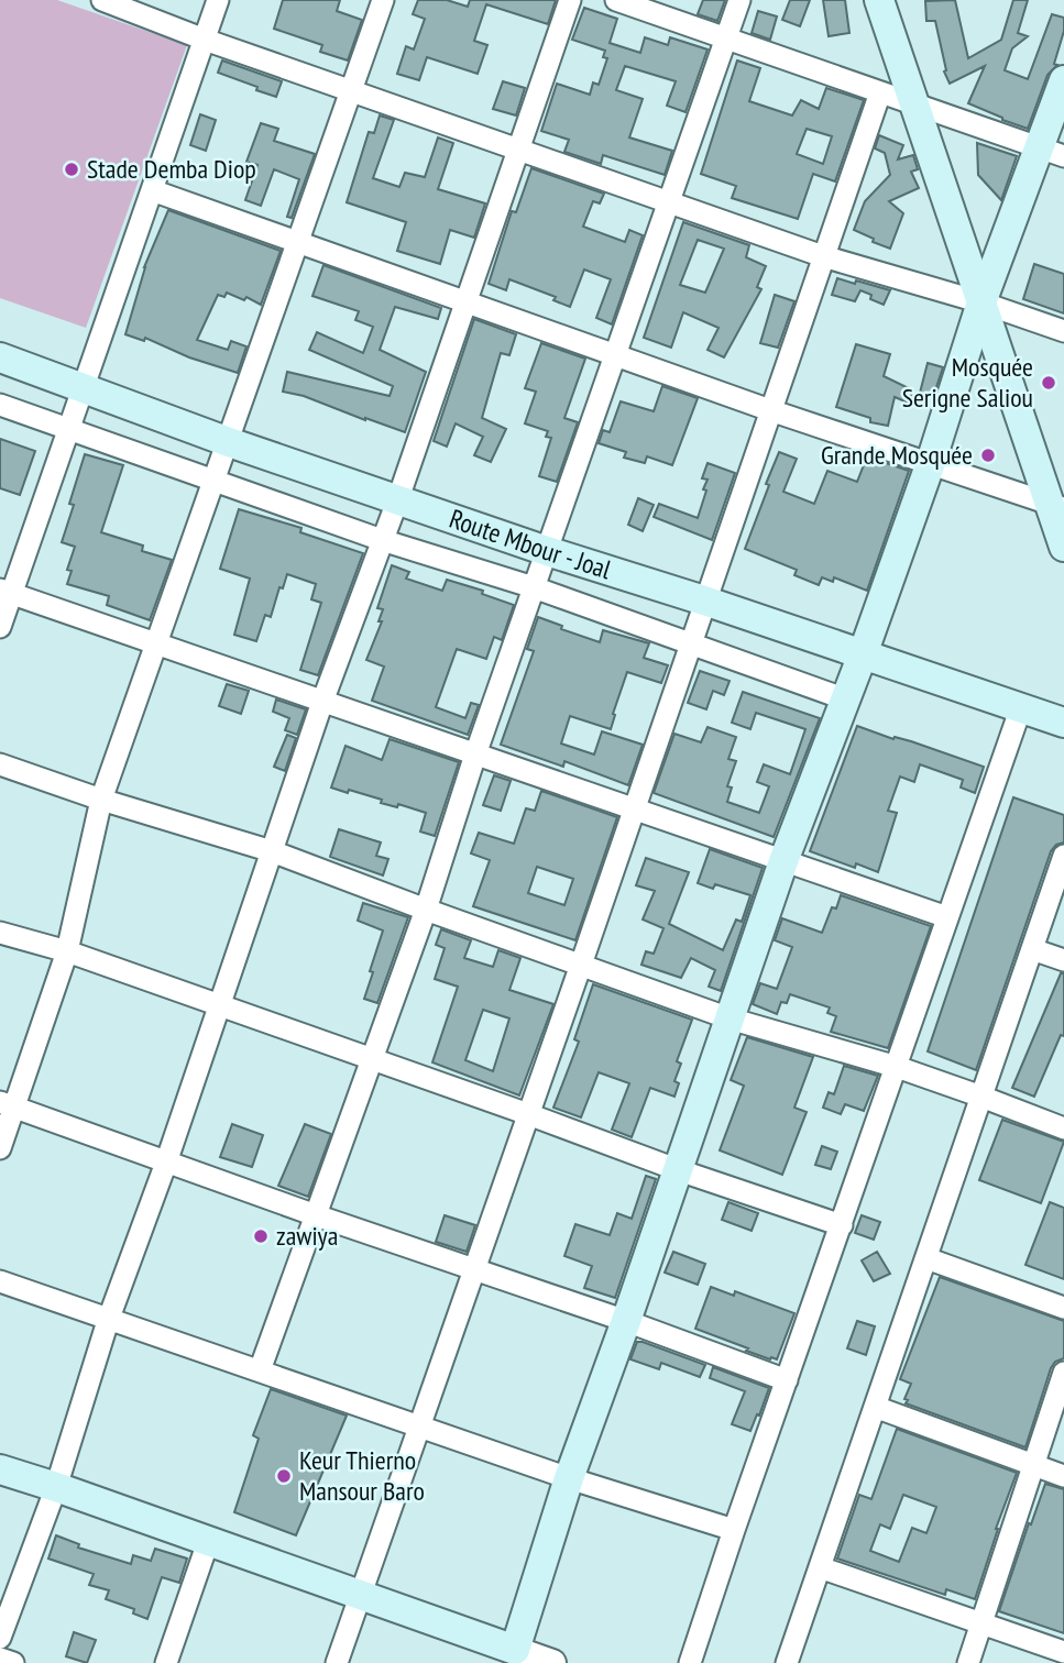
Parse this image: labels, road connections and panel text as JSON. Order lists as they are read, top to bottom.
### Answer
{
  "streets": {
    "main road": ["Route Mbour - Joal"]
  },
  "places": [
    "Stade Demba Diop",
    "Mosquée Serigne Saliou",
    "Grande Mosquée",
    "zawiya",
    "Keur Thierno Mansour Baro"
  ]
}
